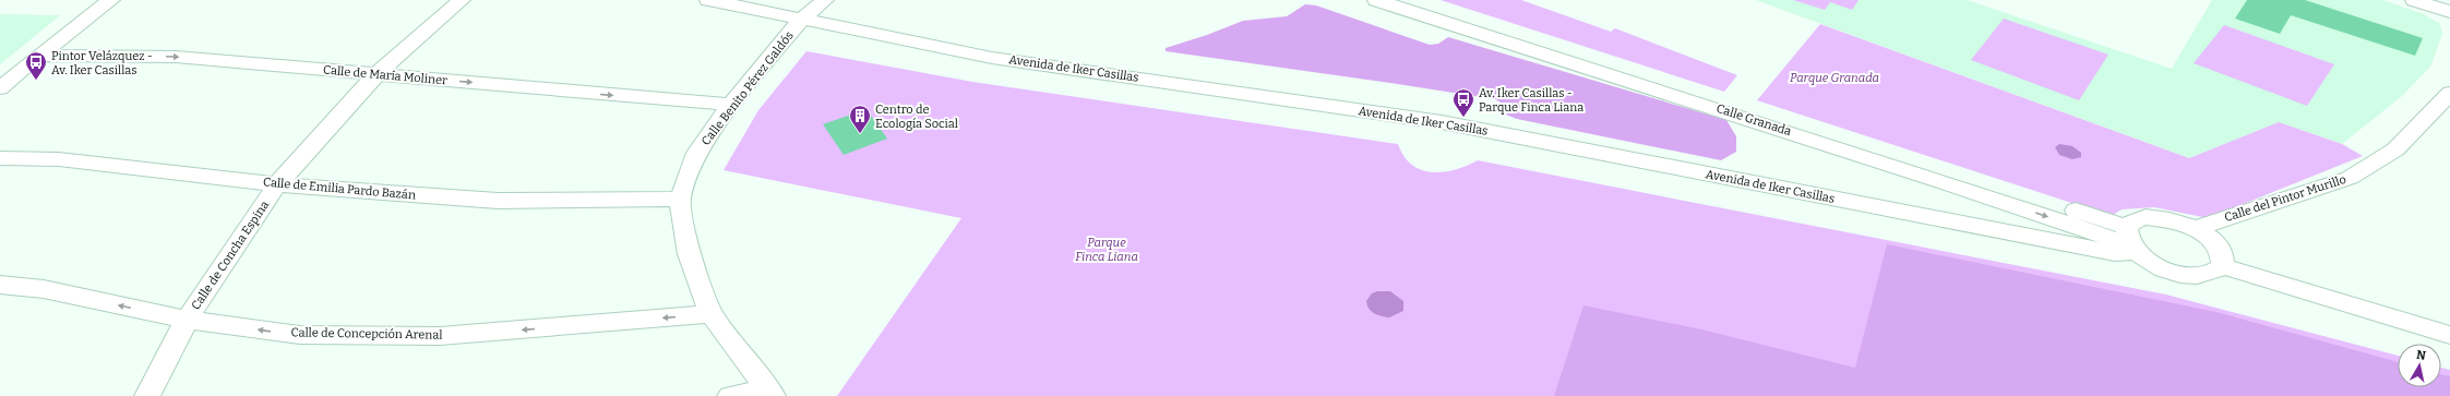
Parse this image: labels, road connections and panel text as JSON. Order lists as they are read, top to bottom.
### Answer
{
  "streets": {
    "street": [
      "Avenida de Iker Casillas",
      "Calle de María Moliner",
      "Calle Benito Pérez Galdós",
      "Calle Granada",
      "Calle de Emilia Pardo Bazán",
      "Calle del Pintor Murillo",
      "Calle de Concha Espina",
      "Calle de Concepción Arenal"
    ]
  },
  "crossings": [
    ["Avenida de Iker Casillas", "Calle Benito Pérez Galdós"],
    ["Avenida de Iker Casillas", "Calle Granada"],
    ["Calle de María Moliner", "Calle Benito Pérez Galdós"],
    ["Calle de María Moliner", "Calle de Concha Espina"],
    ["Calle Benito Pérez Galdós", "Calle de Emilia Pardo Bazán"],
    ["Calle Benito Pérez Galdós", "Calle de Concepción Arenal"],
    ["Calle de Emilia Pardo Bazán", "Calle de Concha Espina"],
    ["Calle de Concha Espina", "Calle de Concepción Arenal"]
  ],
  "one_way": ["Calle de María Moliner", "Calle de Concepción Arenal"],
  "parks": ["Parque Granada", "Parque Finca Liana"],
  "places": {
    "bus stop": ["Pintor Velázquez - Av. Iker Casillas", "Av. Iker Casillas - Parque Finca Liana"],
    "building": ["Centro de Ecología Social"]
  },
  "north": "top"
}
